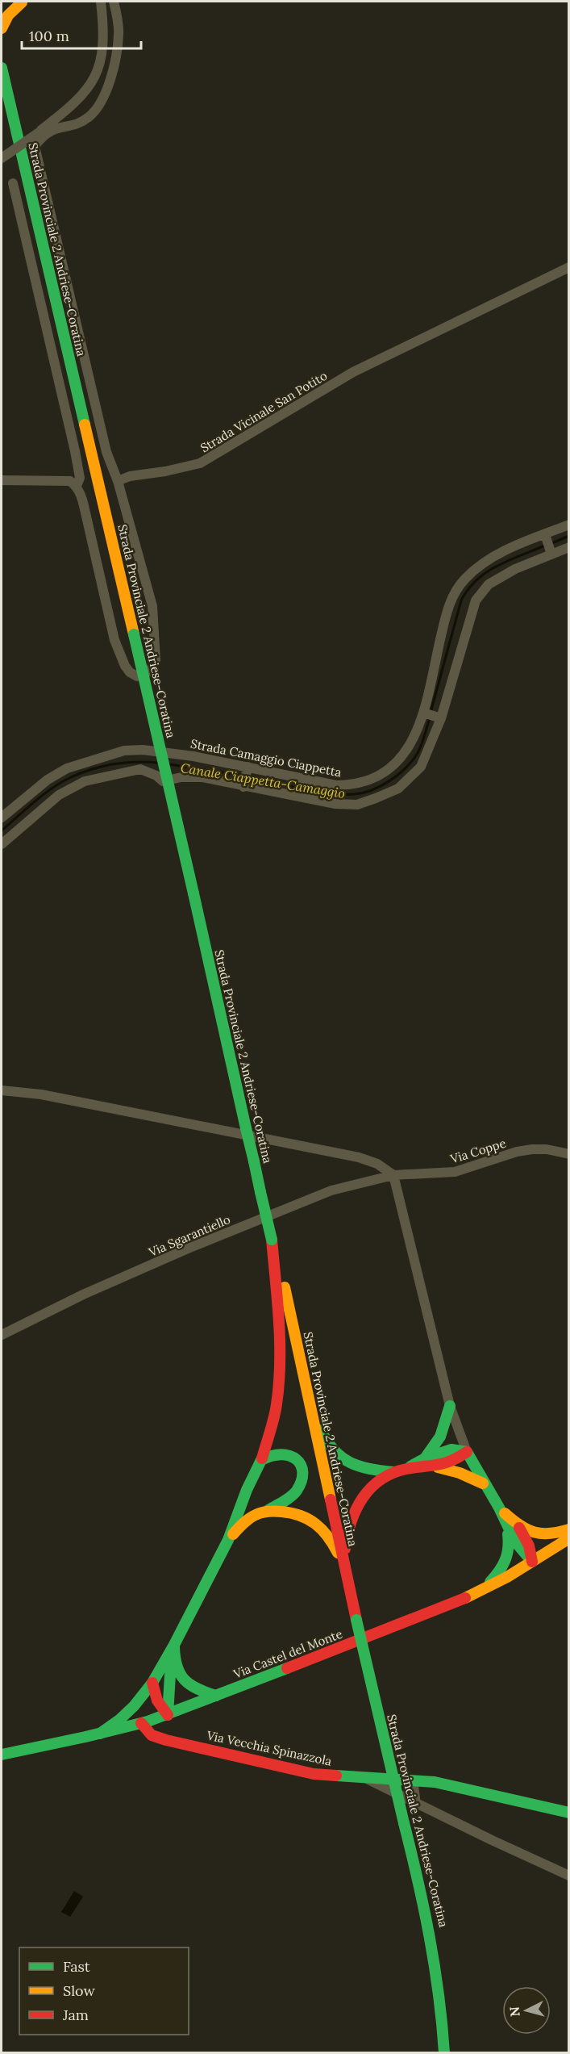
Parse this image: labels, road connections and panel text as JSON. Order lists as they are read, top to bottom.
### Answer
{
  "streets": {
    "main road": ["Strada Provinciale 2 Andriese-Coratina", "Via Castel del Monte", "Via Vecchia Spinazzola"],
    "street": [
      "Strada Vicinale San Potito",
      "Strada Camaggio Ciappetta",
      "Via Coppe",
      "Via Sgarantiello"
    ]
  },
  "crossings": [
    ["Via Coppe", "Via Sgarantiello"],
    ["Via Castel del Monte", "Via Vecchia Spinazzola"]
  ],
  "water": ["Canale Ciappetta-Camaggio"],
  "legend": ["Fast", "Slow", "Jam"],
  "scale_bar": "100 m",
  "north": "left"
}
